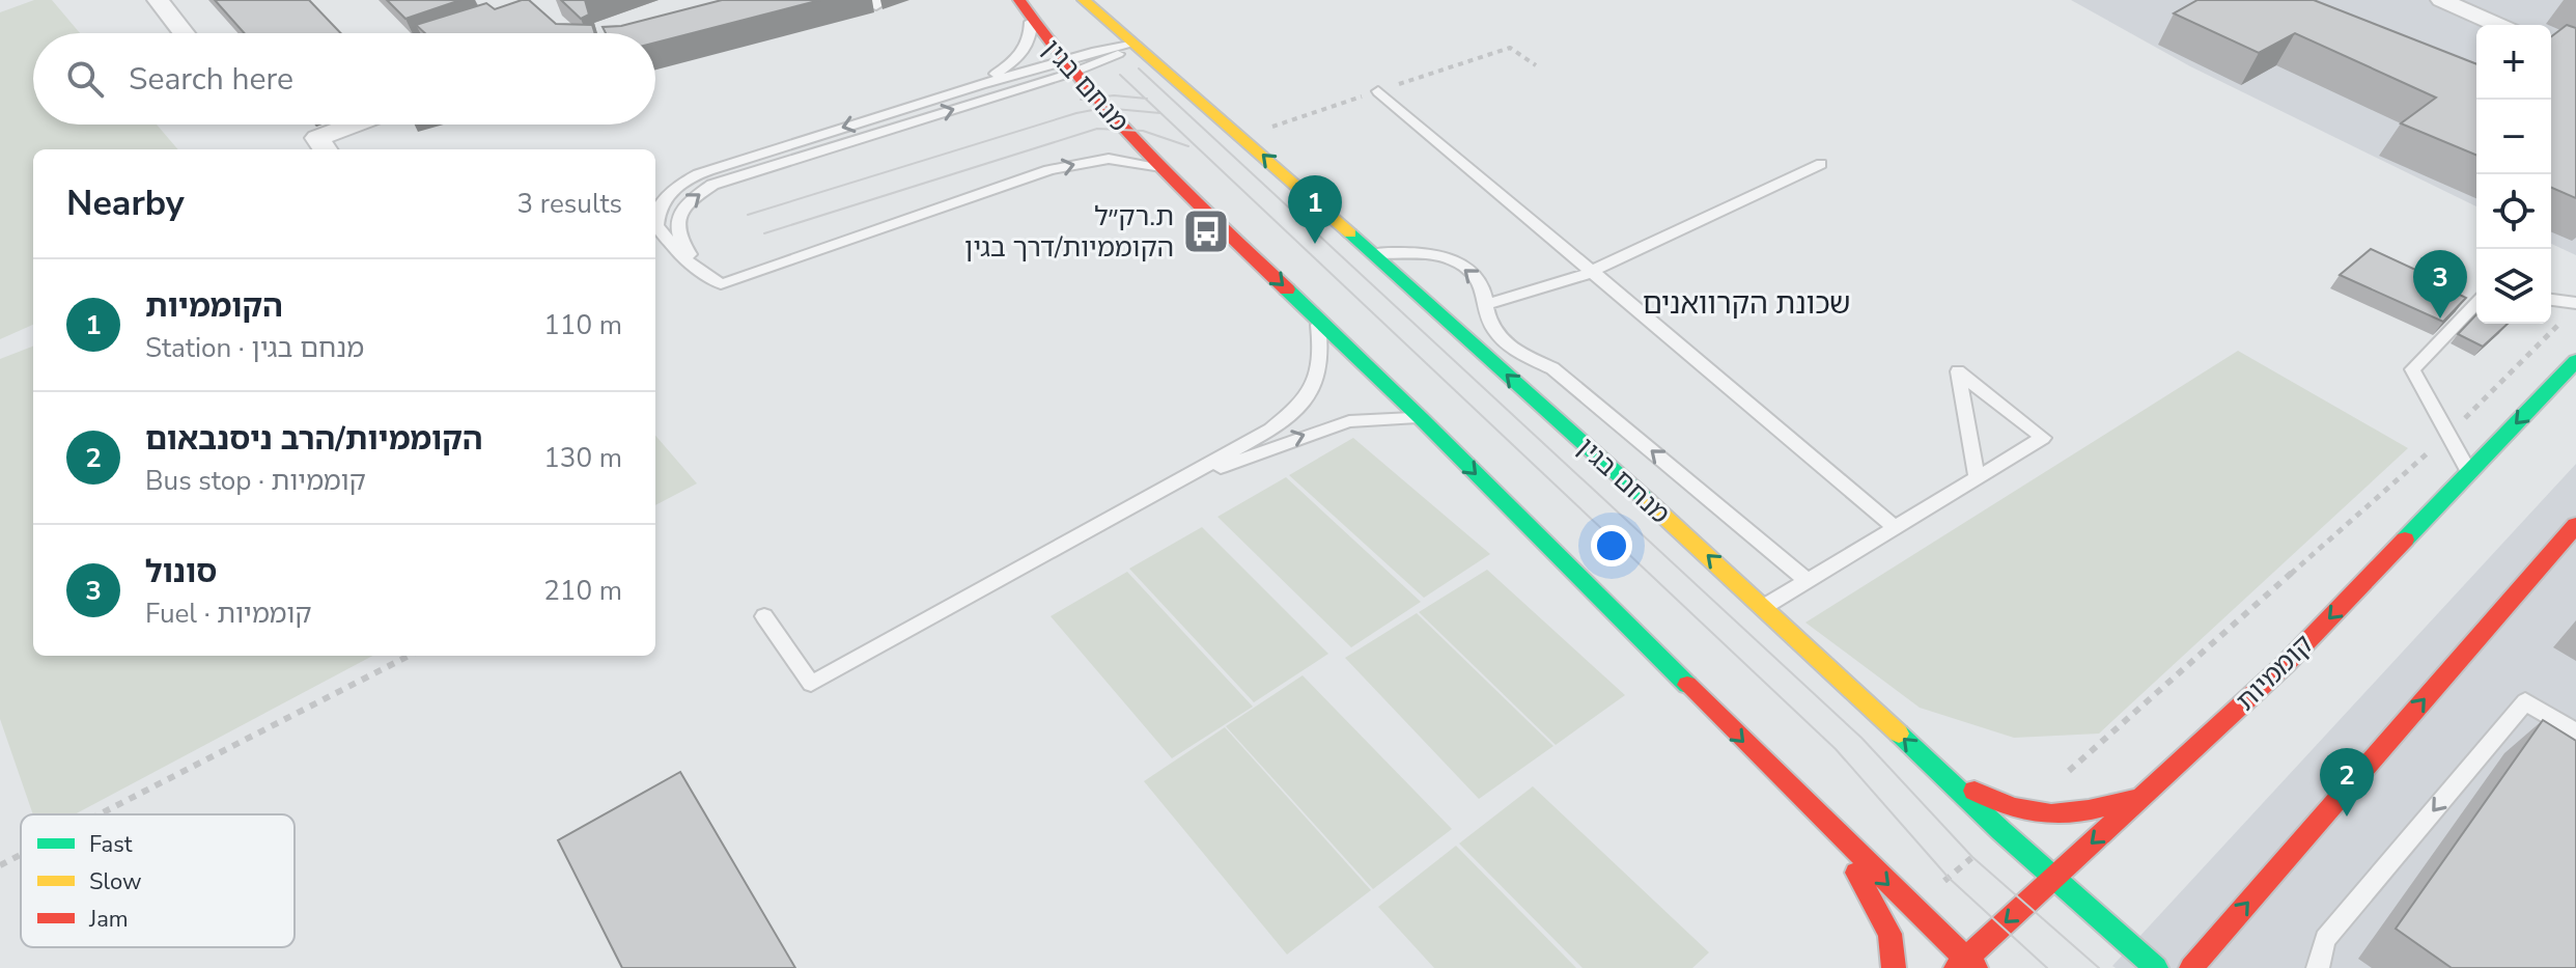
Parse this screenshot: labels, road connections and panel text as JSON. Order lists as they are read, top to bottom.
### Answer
{
  "streets": {
    "street": ["מנחם בגין", "קוממיות"]
  },
  "crossings": [
    ["מנחם בגין", "קוממיות"]
  ],
  "districts": ["שכונת הקרוואנים"],
  "places": {
    "bus stop": ["ת.רק״ל הקוממיות/דרך בגין"]
  },
  "legend": ["Fast", "Slow", "Jam"],
  "page": {
    "map_buttons": ["+", "−"],
    "search": "Search here",
    "heading": ["Nearby", "3 results"],
    "pins": ["1", "3", "2"],
    "list": [
      {
        "mark": "1",
        "name": "הקוממיות",
        "note": "Station · מנחם בגין",
        "value": "110 m"
      },
      {
        "mark": "2",
        "name": "הקוממיות/הרב ניסנבאום",
        "note": "Bus stop · קוממיות",
        "value": "130 m"
      },
      {
        "mark": "3",
        "name": "סונול",
        "note": "Fuel · קוממיות",
        "value": "210 m"
      }
    ]
  }
}
